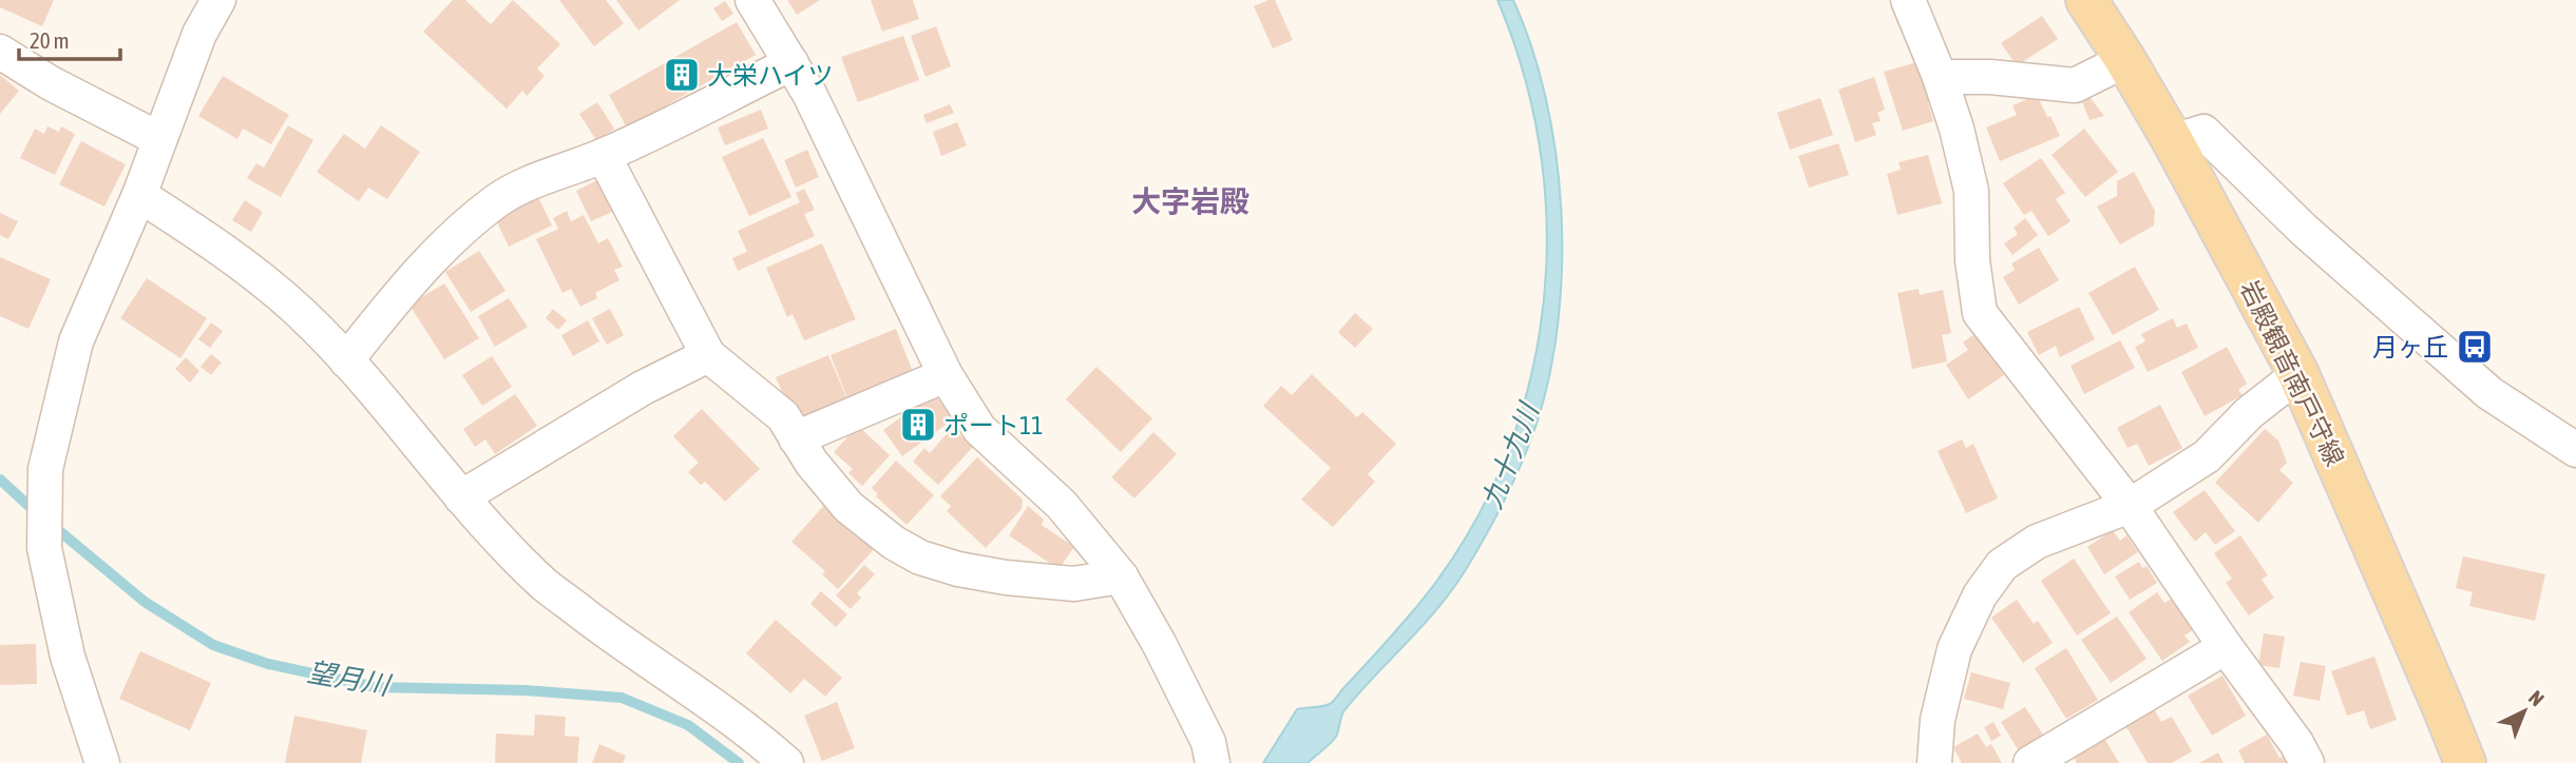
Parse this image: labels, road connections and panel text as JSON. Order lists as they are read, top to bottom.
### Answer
{
  "streets": {
    "main road": ["岩殿観音南戸守線"]
  },
  "districts": ["大字岩殿"],
  "water": ["九十九川", "望月川"],
  "places": {
    "building": ["大栄ハイツ", "ポート11"],
    "bus stop": ["月ヶ丘"]
  },
  "scale_bar": "20 m",
  "north": "top right"
}
